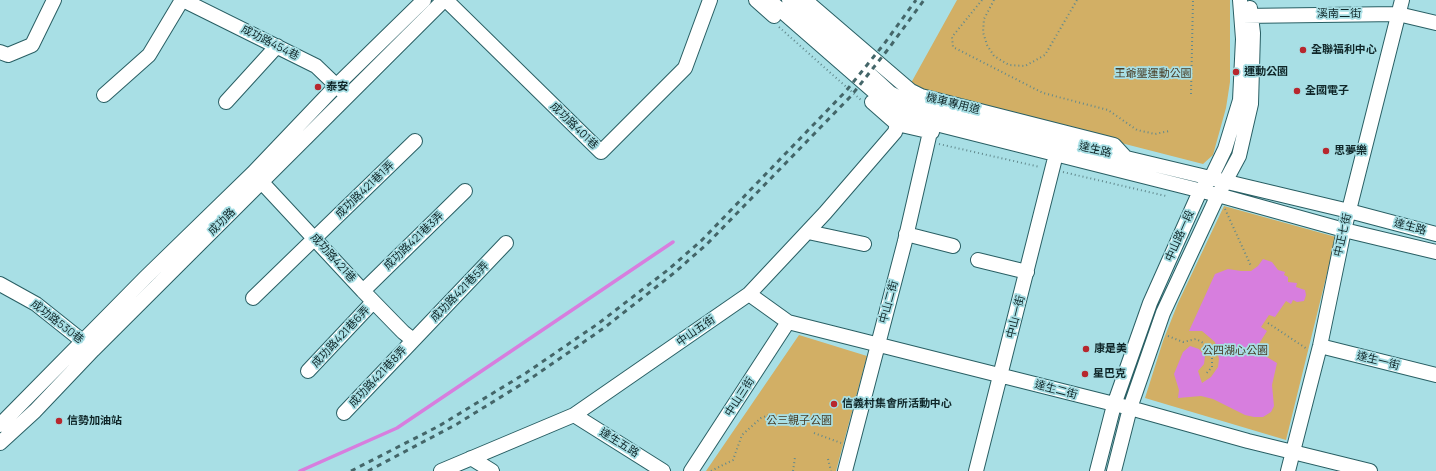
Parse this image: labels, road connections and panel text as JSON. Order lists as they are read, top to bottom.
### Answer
{
  "streets": {
    "street": [
      "溪南二街",
      "成功路454巷",
      "機車專用道",
      "成功路401巷",
      "達生路",
      "成功路421巷1弄",
      "成功路",
      "中正七街",
      "中山路一段",
      "成功路421巷3弄",
      "成功路421巷",
      "成功路421巷5弄",
      "中山二街",
      "中山一街",
      "成功路530巷",
      "中山五街",
      "成功路421巷6弄",
      "達生一街",
      "成功路421巷8弄",
      "達生二街",
      "中山三街",
      "達生五路"
    ]
  },
  "crossings": [
    ["溪南二街", "中正七街"],
    ["溪南二街", "中山路一段"],
    ["成功路454巷", "成功路"],
    ["機車專用道", "達生路"],
    ["成功路401巷", "成功路"],
    ["達生路", "中正七街"],
    ["達生路", "中山路一段"],
    ["達生路", "中山二街"],
    ["達生路", "中山一街"],
    ["達生路", "中山五街"],
    ["成功路421巷1弄", "成功路421巷"],
    ["成功路", "成功路421巷"],
    ["成功路", "成功路530巷"],
    ["中正七街", "達生一街"],
    ["中正七街", "達生二街"],
    ["中山路一段", "達生二街"],
    ["成功路421巷3弄", "成功路421巷"],
    ["成功路421巷", "成功路421巷5弄"],
    ["成功路421巷", "成功路421巷6弄"],
    ["成功路421巷", "成功路421巷8弄"],
    ["成功路421巷5弄", "成功路421巷8弄"],
    ["中山二街", "達生二街"],
    ["中山一街", "達生二街"],
    ["中山五街", "達生二街"],
    ["中山五街", "達生五路"],
    ["達生二街", "中山三街"]
  ],
  "parks": ["王爺壟運動公園", "公四湖心公園", "公三親子公園"],
  "places": [
    "全聯福利中心",
    "運動公園",
    "泰安",
    "全國電子",
    "思夢樂",
    "康是美",
    "星巴克",
    "信義村集會所活動中心",
    "信勢加油站"
  ]
}
